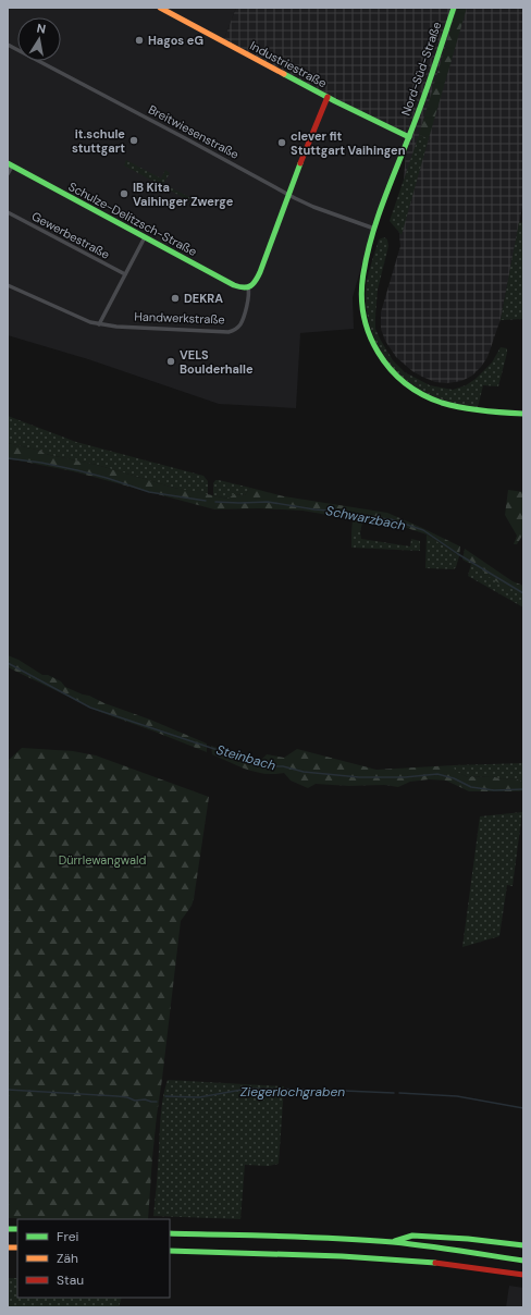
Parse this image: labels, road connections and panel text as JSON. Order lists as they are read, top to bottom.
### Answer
{
  "streets": {
    "main road": [
      "Industriestraße",
      "Nord-Süd-Straße",
      "Schulze-Delitzsch-Straße",
      "Handwerkstraße"
    ],
    "street": ["Breitwiesenstraße", "Gewerbestraße"]
  },
  "crossings": [
    ["Industriestraße", "Nord-Süd-Straße"],
    ["Industriestraße", "Handwerkstraße"],
    ["Nord-Süd-Straße", "Breitwiesenstraße"],
    ["Breitwiesenstraße", "Handwerkstraße"],
    ["Schulze-Delitzsch-Straße", "Handwerkstraße"]
  ],
  "water": ["Schwarzbach", "Steinbach", "Ziegerlochgraben"],
  "parks": ["Dürrlewangwald"],
  "places": [
    "Hagos eG",
    "it.schule stuttgart",
    "clever fit Stuttgart Vaihingen",
    "IB Kita Vaihinger Zwerge",
    "DEKRA",
    "VELS Boulderhalle"
  ],
  "legend": ["Frei", "Zäh", "Stau"],
  "north": "top"
}
